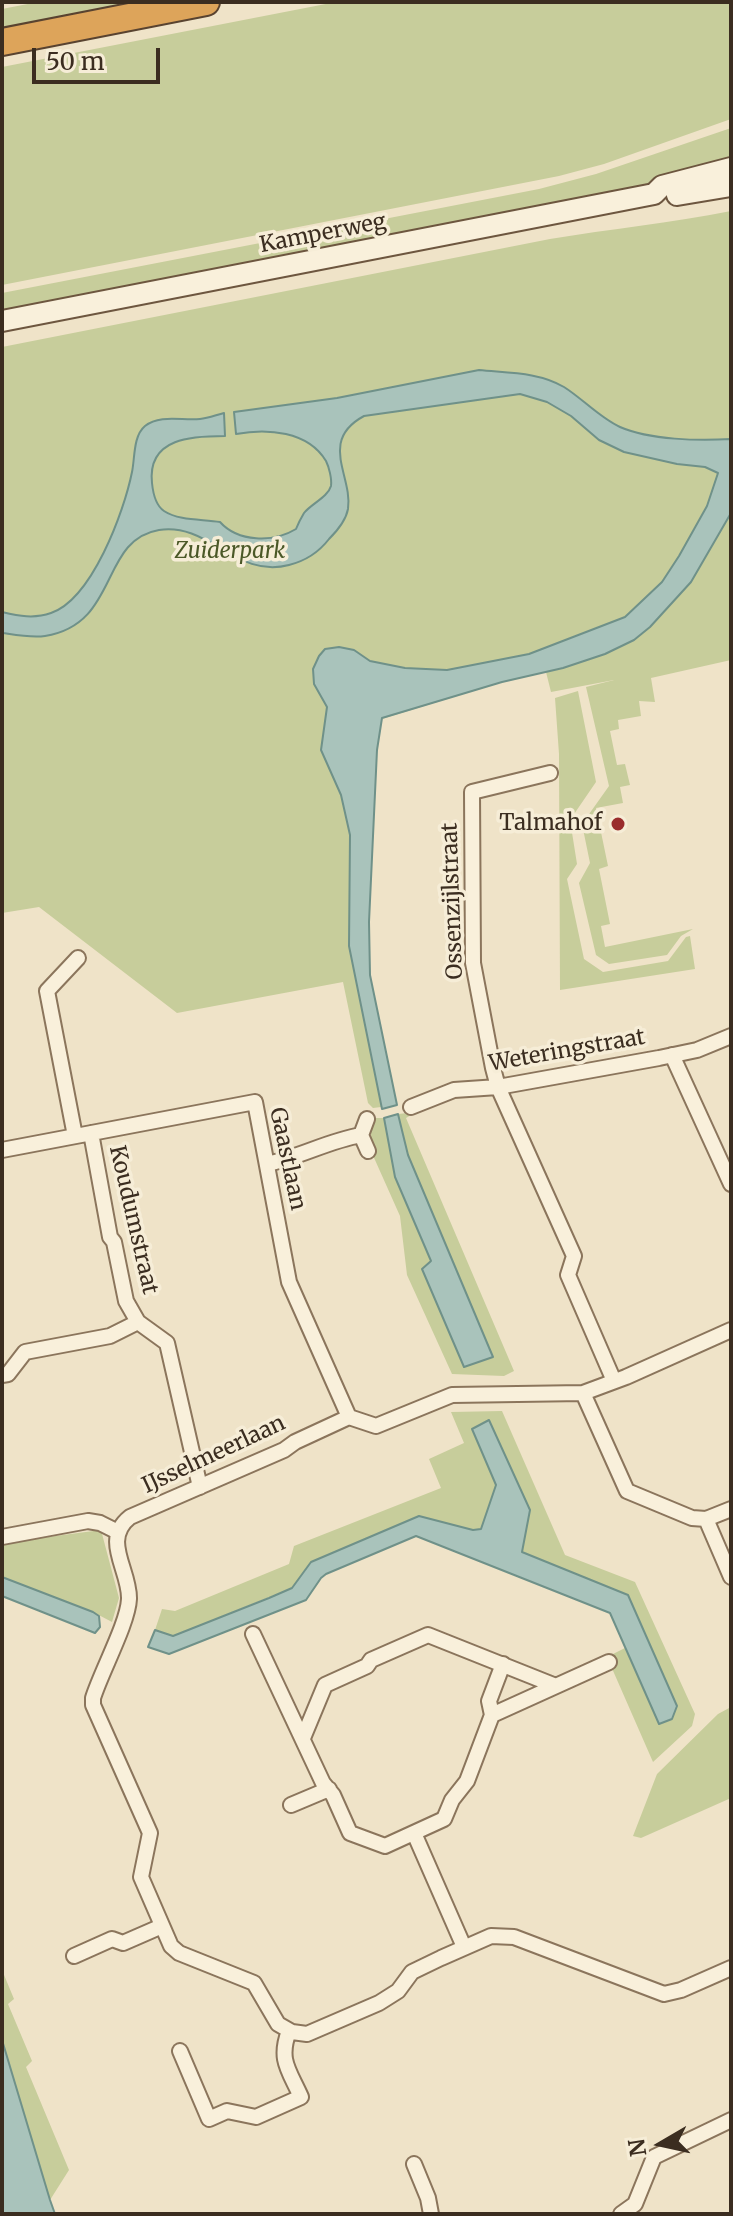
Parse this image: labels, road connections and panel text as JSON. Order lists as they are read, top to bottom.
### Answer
{
  "streets": {
    "main road": ["Kamperweg"],
    "street": [
      "Ossenzijlstraat",
      "Weteringstraat",
      "Gaastlaan",
      "Koudumstraat",
      "IJsselmeerlaan"
    ]
  },
  "crossings": [
    ["Ossenzijlstraat", "Weteringstraat"],
    ["Gaastlaan", "Koudumstraat"],
    ["Gaastlaan", "IJsselmeerlaan"],
    ["Koudumstraat", "IJsselmeerlaan"]
  ],
  "parks": ["Zuiderpark"],
  "places": ["Talmahof"],
  "scale_bar": "50 m",
  "north": "left"
}
